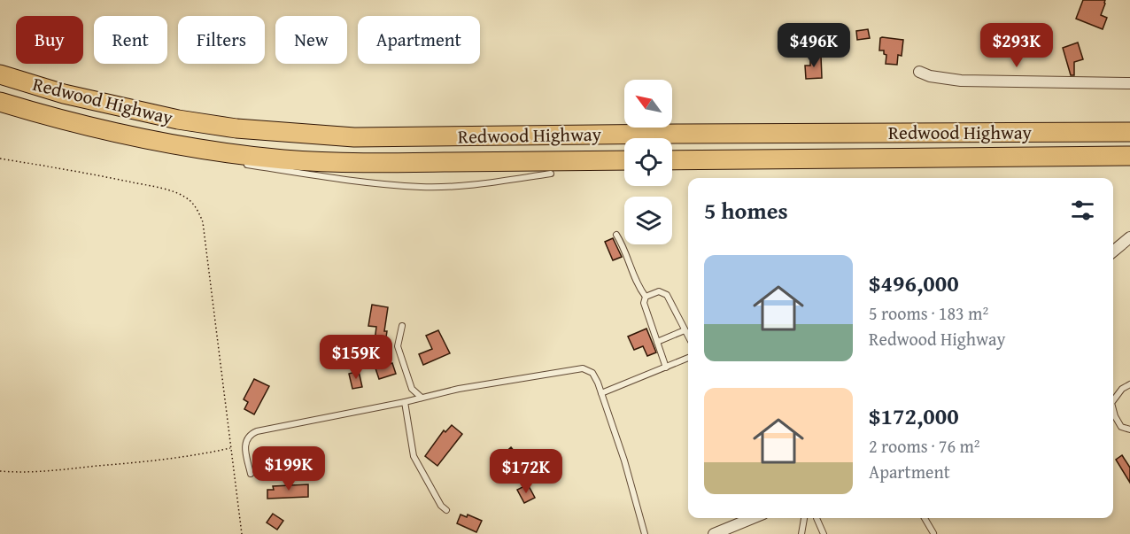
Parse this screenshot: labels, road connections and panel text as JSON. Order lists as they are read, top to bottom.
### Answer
{
  "streets": {
    "highway": ["Redwood Highway"]
  },
  "north": "top left",
  "page": {
    "chip": [
      "Buy",
      "Rent",
      "Filters",
      "New",
      "Apartment"
    ],
    "price": [
      "$496K",
      "$293K",
      "$159K",
      "$199K",
      "$172K"
    ],
    "heading": "5 homes",
    "list": [
      {
        "name": "$496,000",
        "note": "5 rooms · 183 m² · Redwood Highway"
      },
      {
        "name": "$172,000",
        "note": "2 rooms · 76 m² · Apartment"
      }
    ]
  }
}
